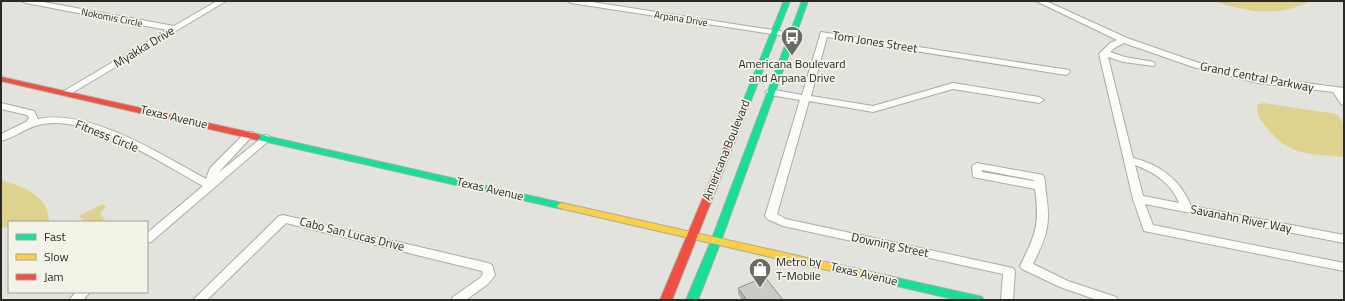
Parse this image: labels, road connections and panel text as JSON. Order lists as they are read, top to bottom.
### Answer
{
  "streets": {
    "main road": ["Texas Avenue", "Americana Boulevard"],
    "street": [
      "Nokomis Circle",
      "Arpana Drive",
      "Tom Jones Street",
      "Myakka Drive",
      "Grand Central Parkway",
      "Fitness Circle",
      "Savanahn River Way",
      "Cabo San Lucas Drive",
      "Downing Street"
    ]
  },
  "crossings": [
    ["Nokomis Circle", "Myakka Drive"],
    ["Arpana Drive", "Americana Boulevard"],
    ["Tom Jones Street", "Downing Street"],
    ["Myakka Drive", "Texas Avenue"],
    ["Texas Avenue", "Americana Boulevard"]
  ],
  "places": {
    "bus stop": ["Americana Boulevard and Arpana Drive"],
    "shop": ["Metro by T-Mobile"]
  },
  "legend": ["Fast", "Slow", "Jam"]
}
